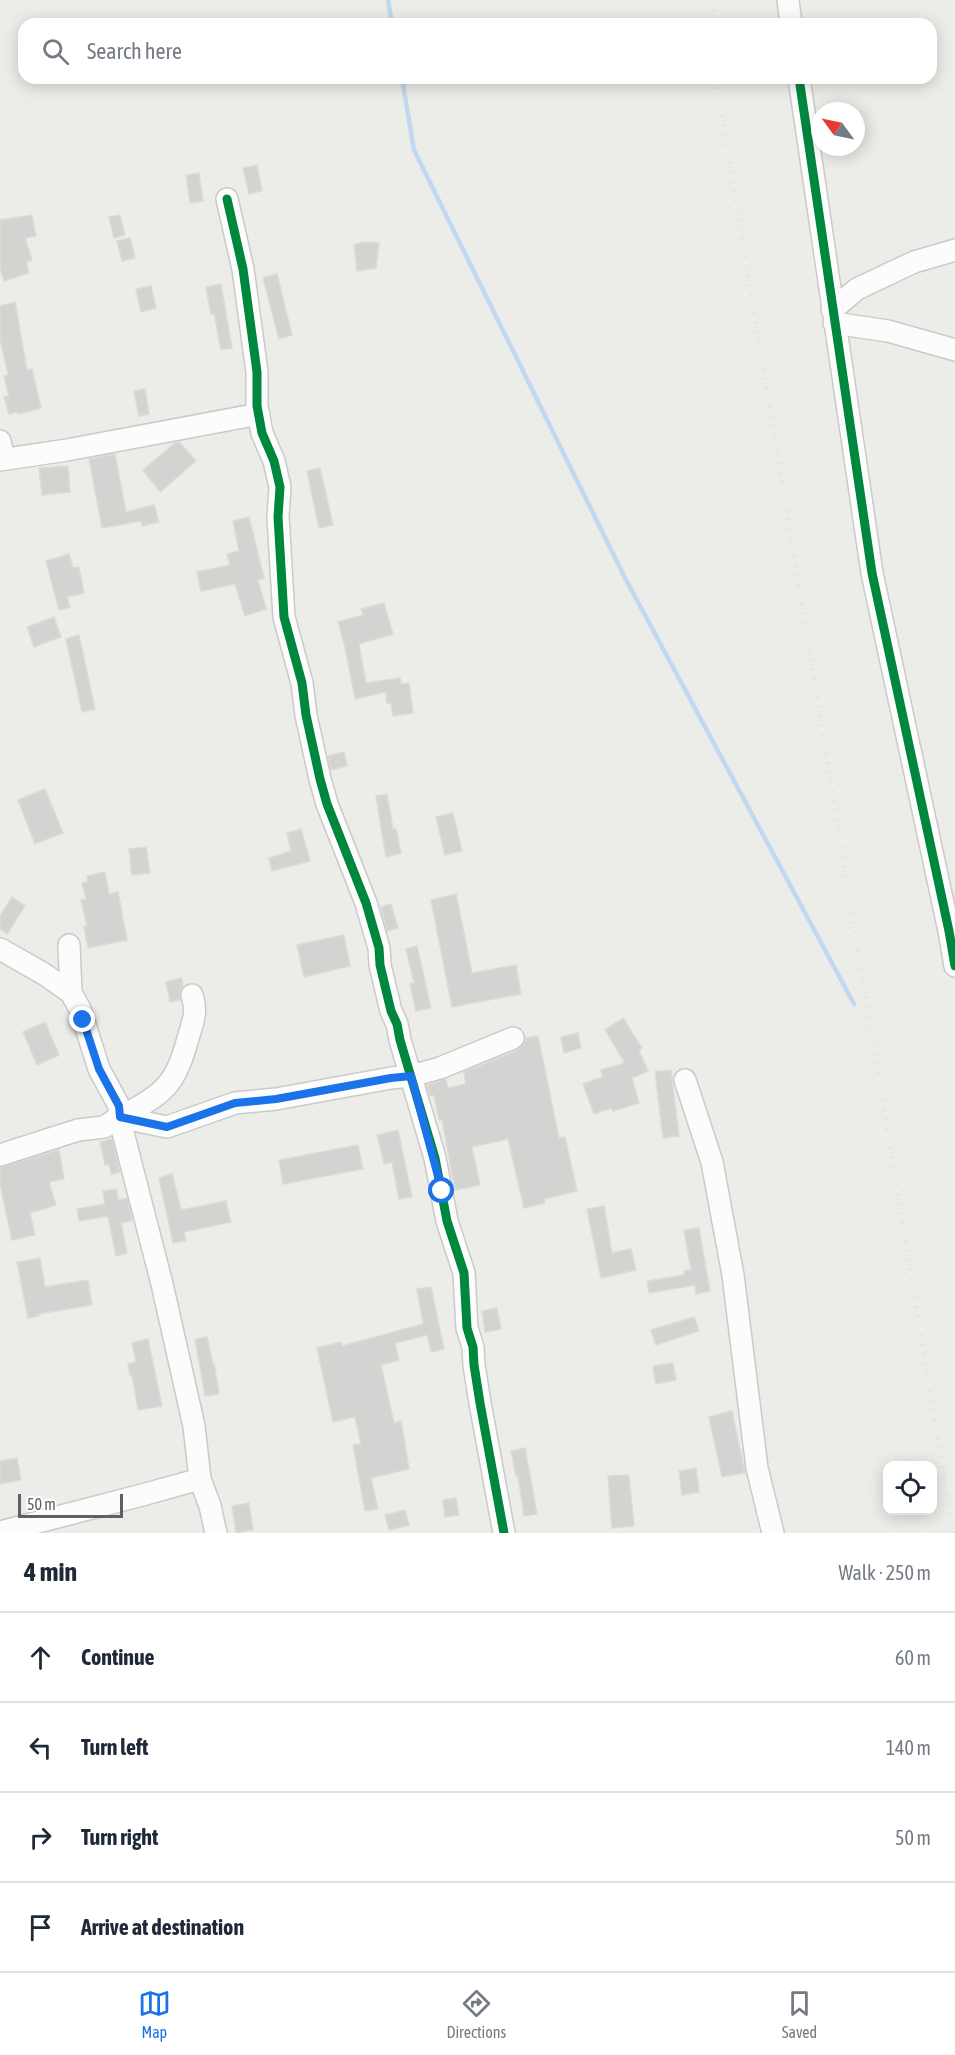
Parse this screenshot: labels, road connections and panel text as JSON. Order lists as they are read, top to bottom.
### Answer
{
  "scale_bar": "50 m",
  "north": "top left",
  "page": {
    "search": "Search here",
    "scale": "50 m",
    "heading": ["4 min", "Walk · 250 m"],
    "list": [
      ["Continue", "60 m"],
      ["Turn left", "140 m"],
      ["Turn right", "50 m"],
      "Arrive at destination"
    ],
    "nav": ["Map", "Directions", "Saved"]
  }
}
